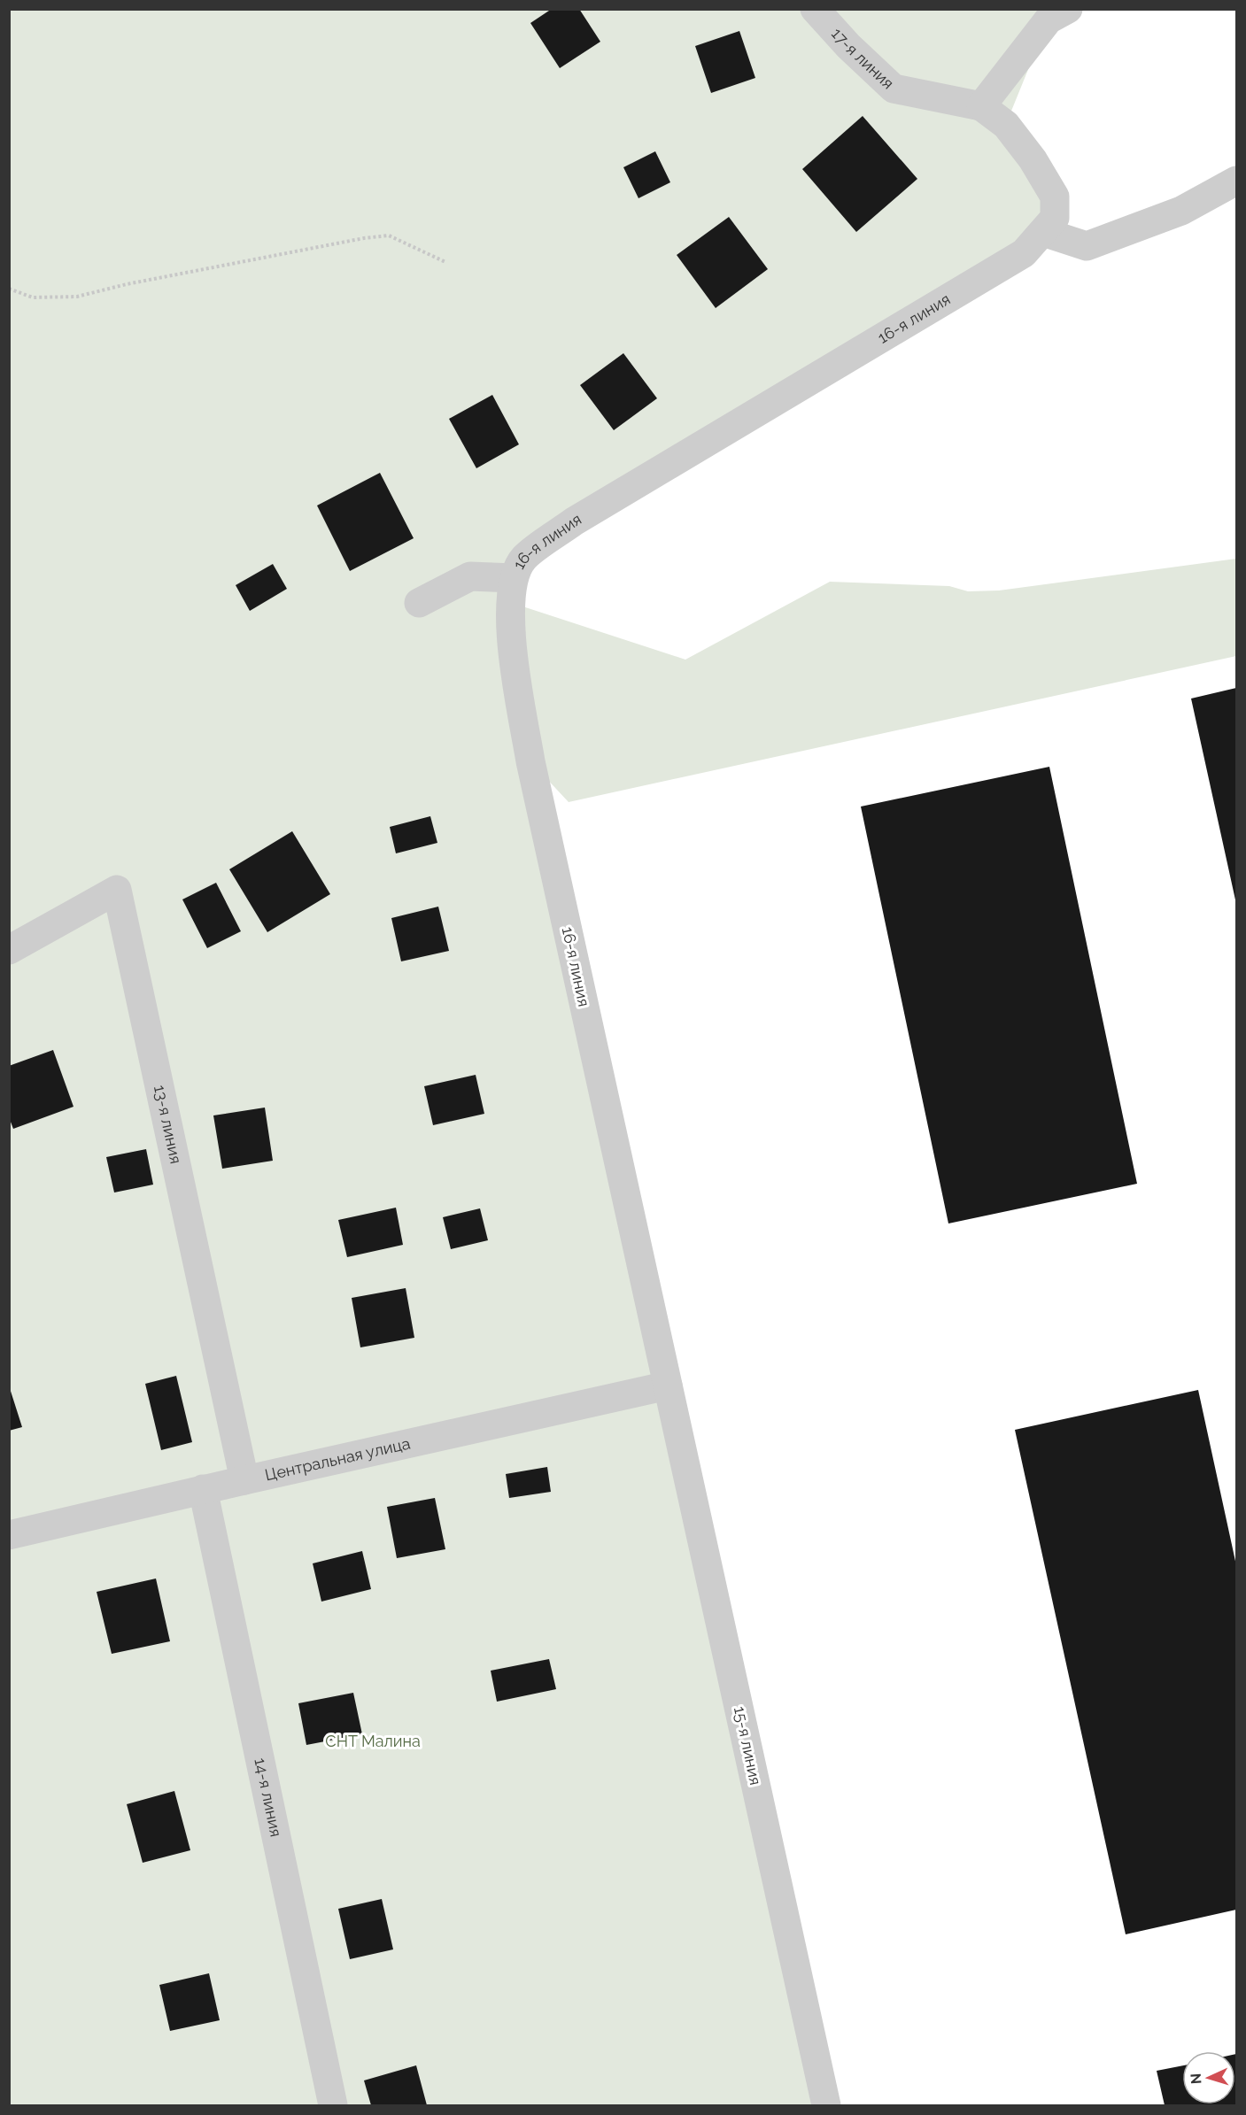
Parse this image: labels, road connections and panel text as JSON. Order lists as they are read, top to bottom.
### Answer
{
  "streets": {
    "street": [
      "17-я линия",
      "16-я линия",
      "13-я линия",
      "Центральная улица",
      "15-я линия",
      "14-я линия"
    ]
  },
  "crossings": [
    ["17-я линия", "16-я линия"],
    ["16-я линия", "Центральная улица"],
    ["16-я линия", "15-я линия"],
    ["13-я линия", "Центральная улица"],
    ["Центральная улица", "15-я линия"],
    ["Центральная улица", "14-я линия"]
  ],
  "parks": ["СНТ Малина"],
  "north": "left"
}
